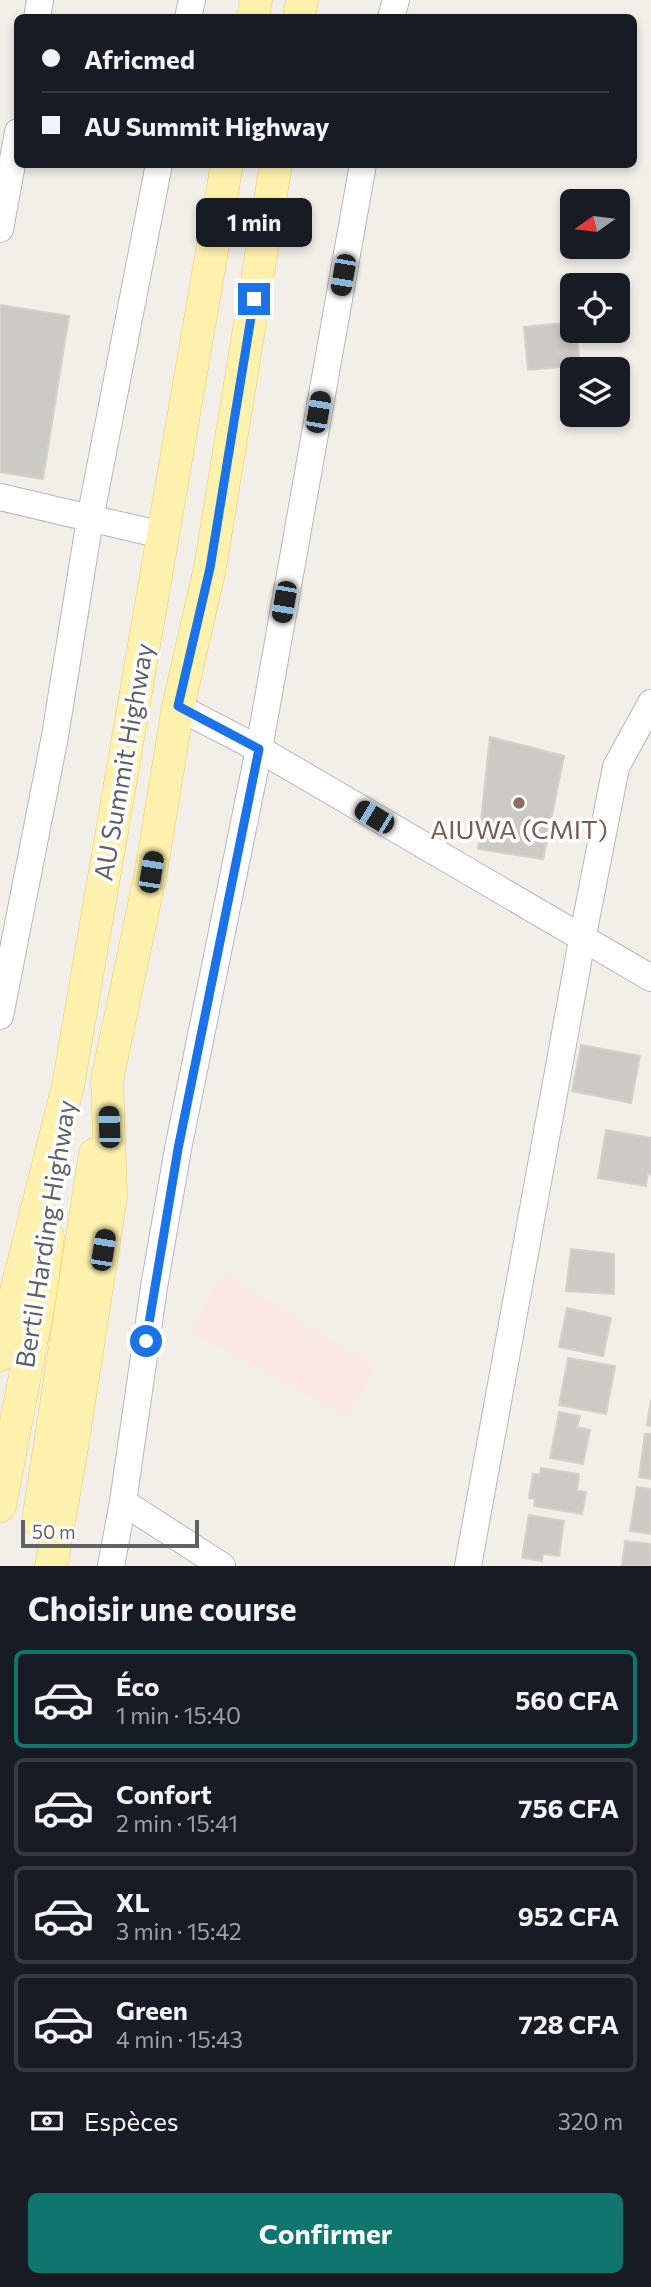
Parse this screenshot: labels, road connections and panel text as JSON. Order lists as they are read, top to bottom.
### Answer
{
  "streets": {
    "main road": ["AU Summit Highway", "Bertil Harding Highway"]
  },
  "crossings": [
    ["AU Summit Highway", "Bertil Harding Highway"]
  ],
  "places": ["AIUWA (CMIT)"],
  "scale_bar": "50 m",
  "north": "left",
  "page": {
    "banner": ["Africmed", "AU Summit Highway"],
    "bubble": "1 min",
    "scale": "50 m",
    "heading": "Choisir une course",
    "list": [
      {
        "name": "Éco",
        "note": "1 min · 15:40",
        "value": "560 CFA"
      },
      {
        "name": "Confort",
        "note": "2 min · 15:41",
        "value": "756 CFA"
      },
      {
        "name": "XL",
        "note": "3 min · 15:42",
        "value": "952 CFA"
      },
      {
        "name": "Green",
        "note": "4 min · 15:43",
        "value": "728 CFA"
      }
    ],
    "pay": ["Espèces", "320 m"],
    "buttons": "Confirmer"
  }
}
